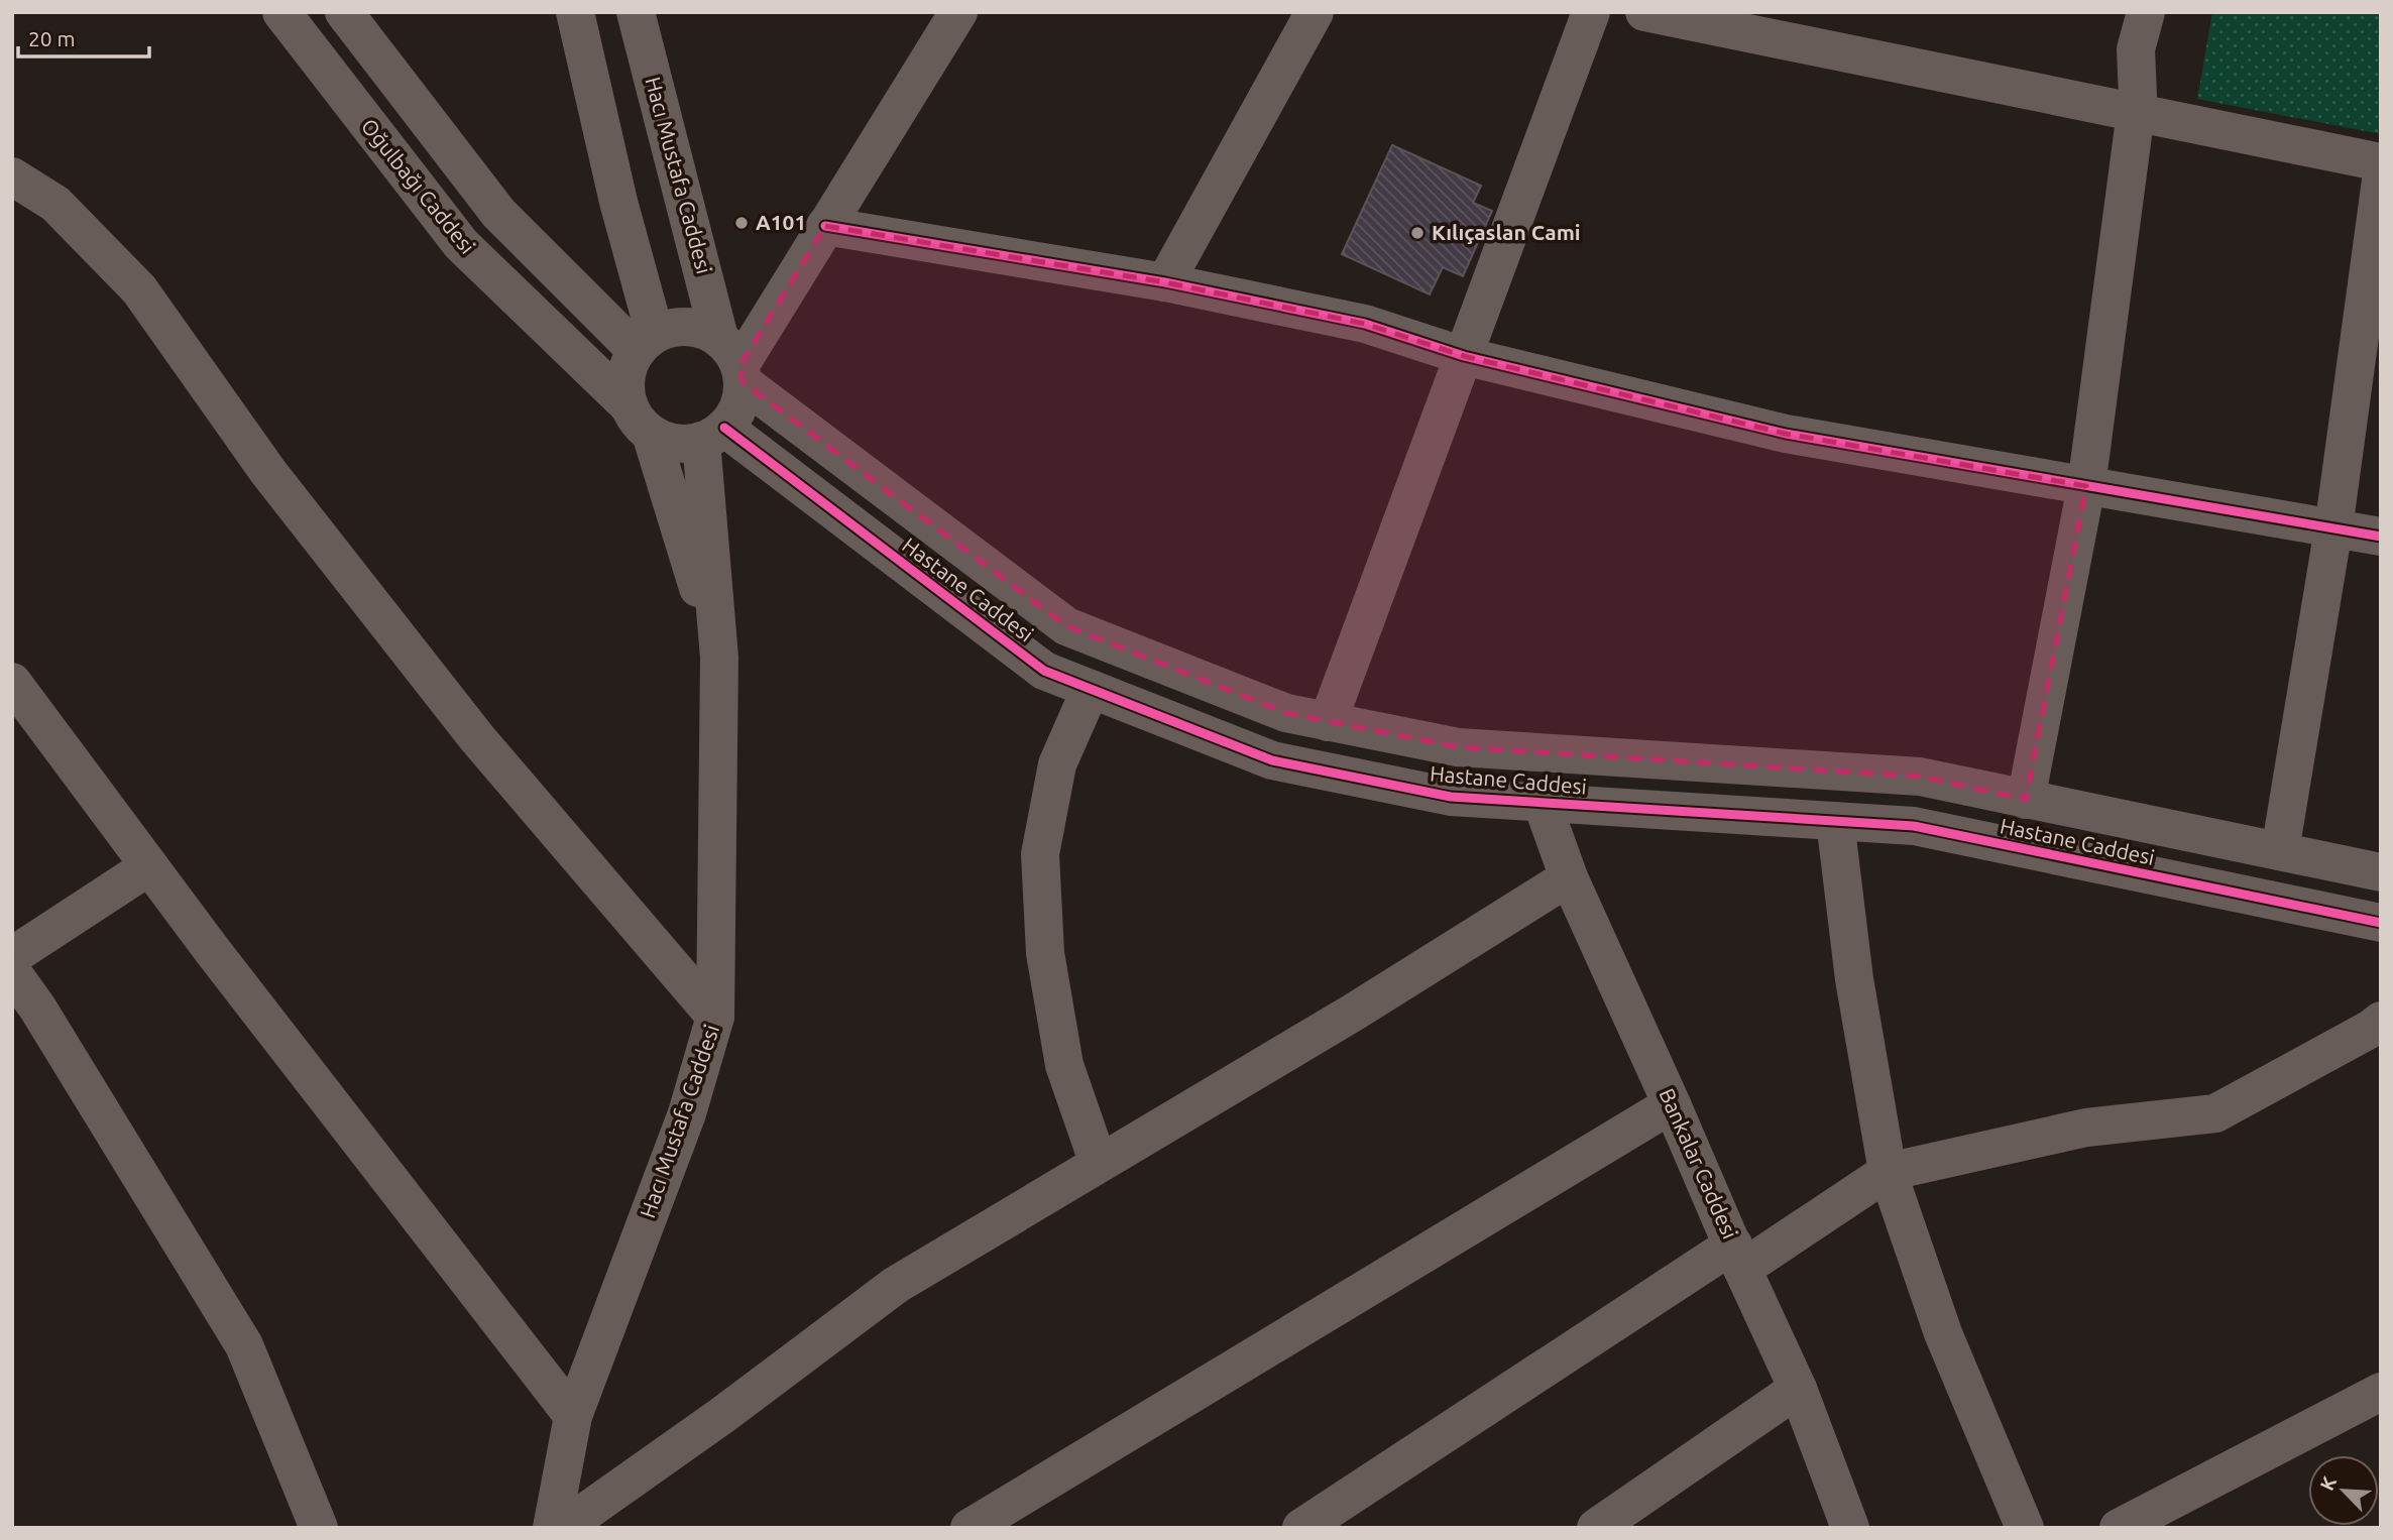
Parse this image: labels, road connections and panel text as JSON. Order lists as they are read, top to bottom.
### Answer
{
  "streets": {
    "street": [
      "Hacı Mustafa Caddesi",
      "Oğulbağı Caddesi",
      "Hastane Caddesi",
      "Bankalar Caddesi"
    ]
  },
  "crossings": [
    ["Hacı Mustafa Caddesi", "Oğulbağı Caddesi"],
    ["Hacı Mustafa Caddesi", "Hastane Caddesi"],
    ["Oğulbağı Caddesi", "Hastane Caddesi"],
    ["Hastane Caddesi", "Bankalar Caddesi"]
  ],
  "places": ["A101", "Kılıçaslan Cami"],
  "scale_bar": "20 m",
  "north": "top left"
}
